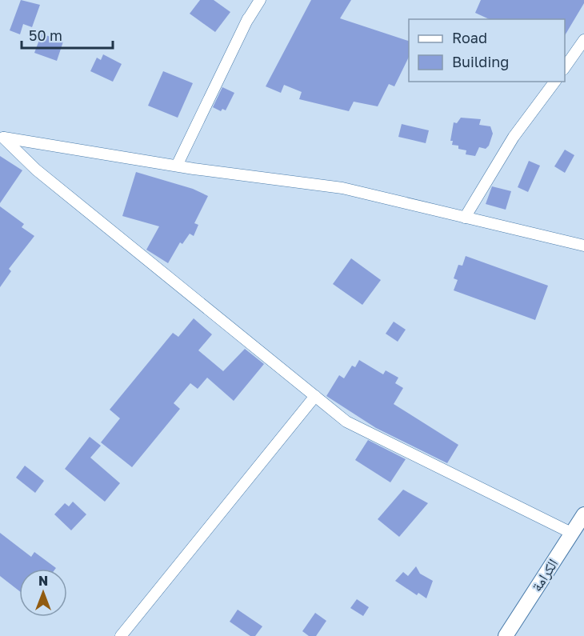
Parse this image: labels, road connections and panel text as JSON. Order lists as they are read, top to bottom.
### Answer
{
  "streets": {
    "main road": ["الكرامة"]
  },
  "legend": ["Road", "Building"],
  "scale_bar": "50 m",
  "north": "top"
}
